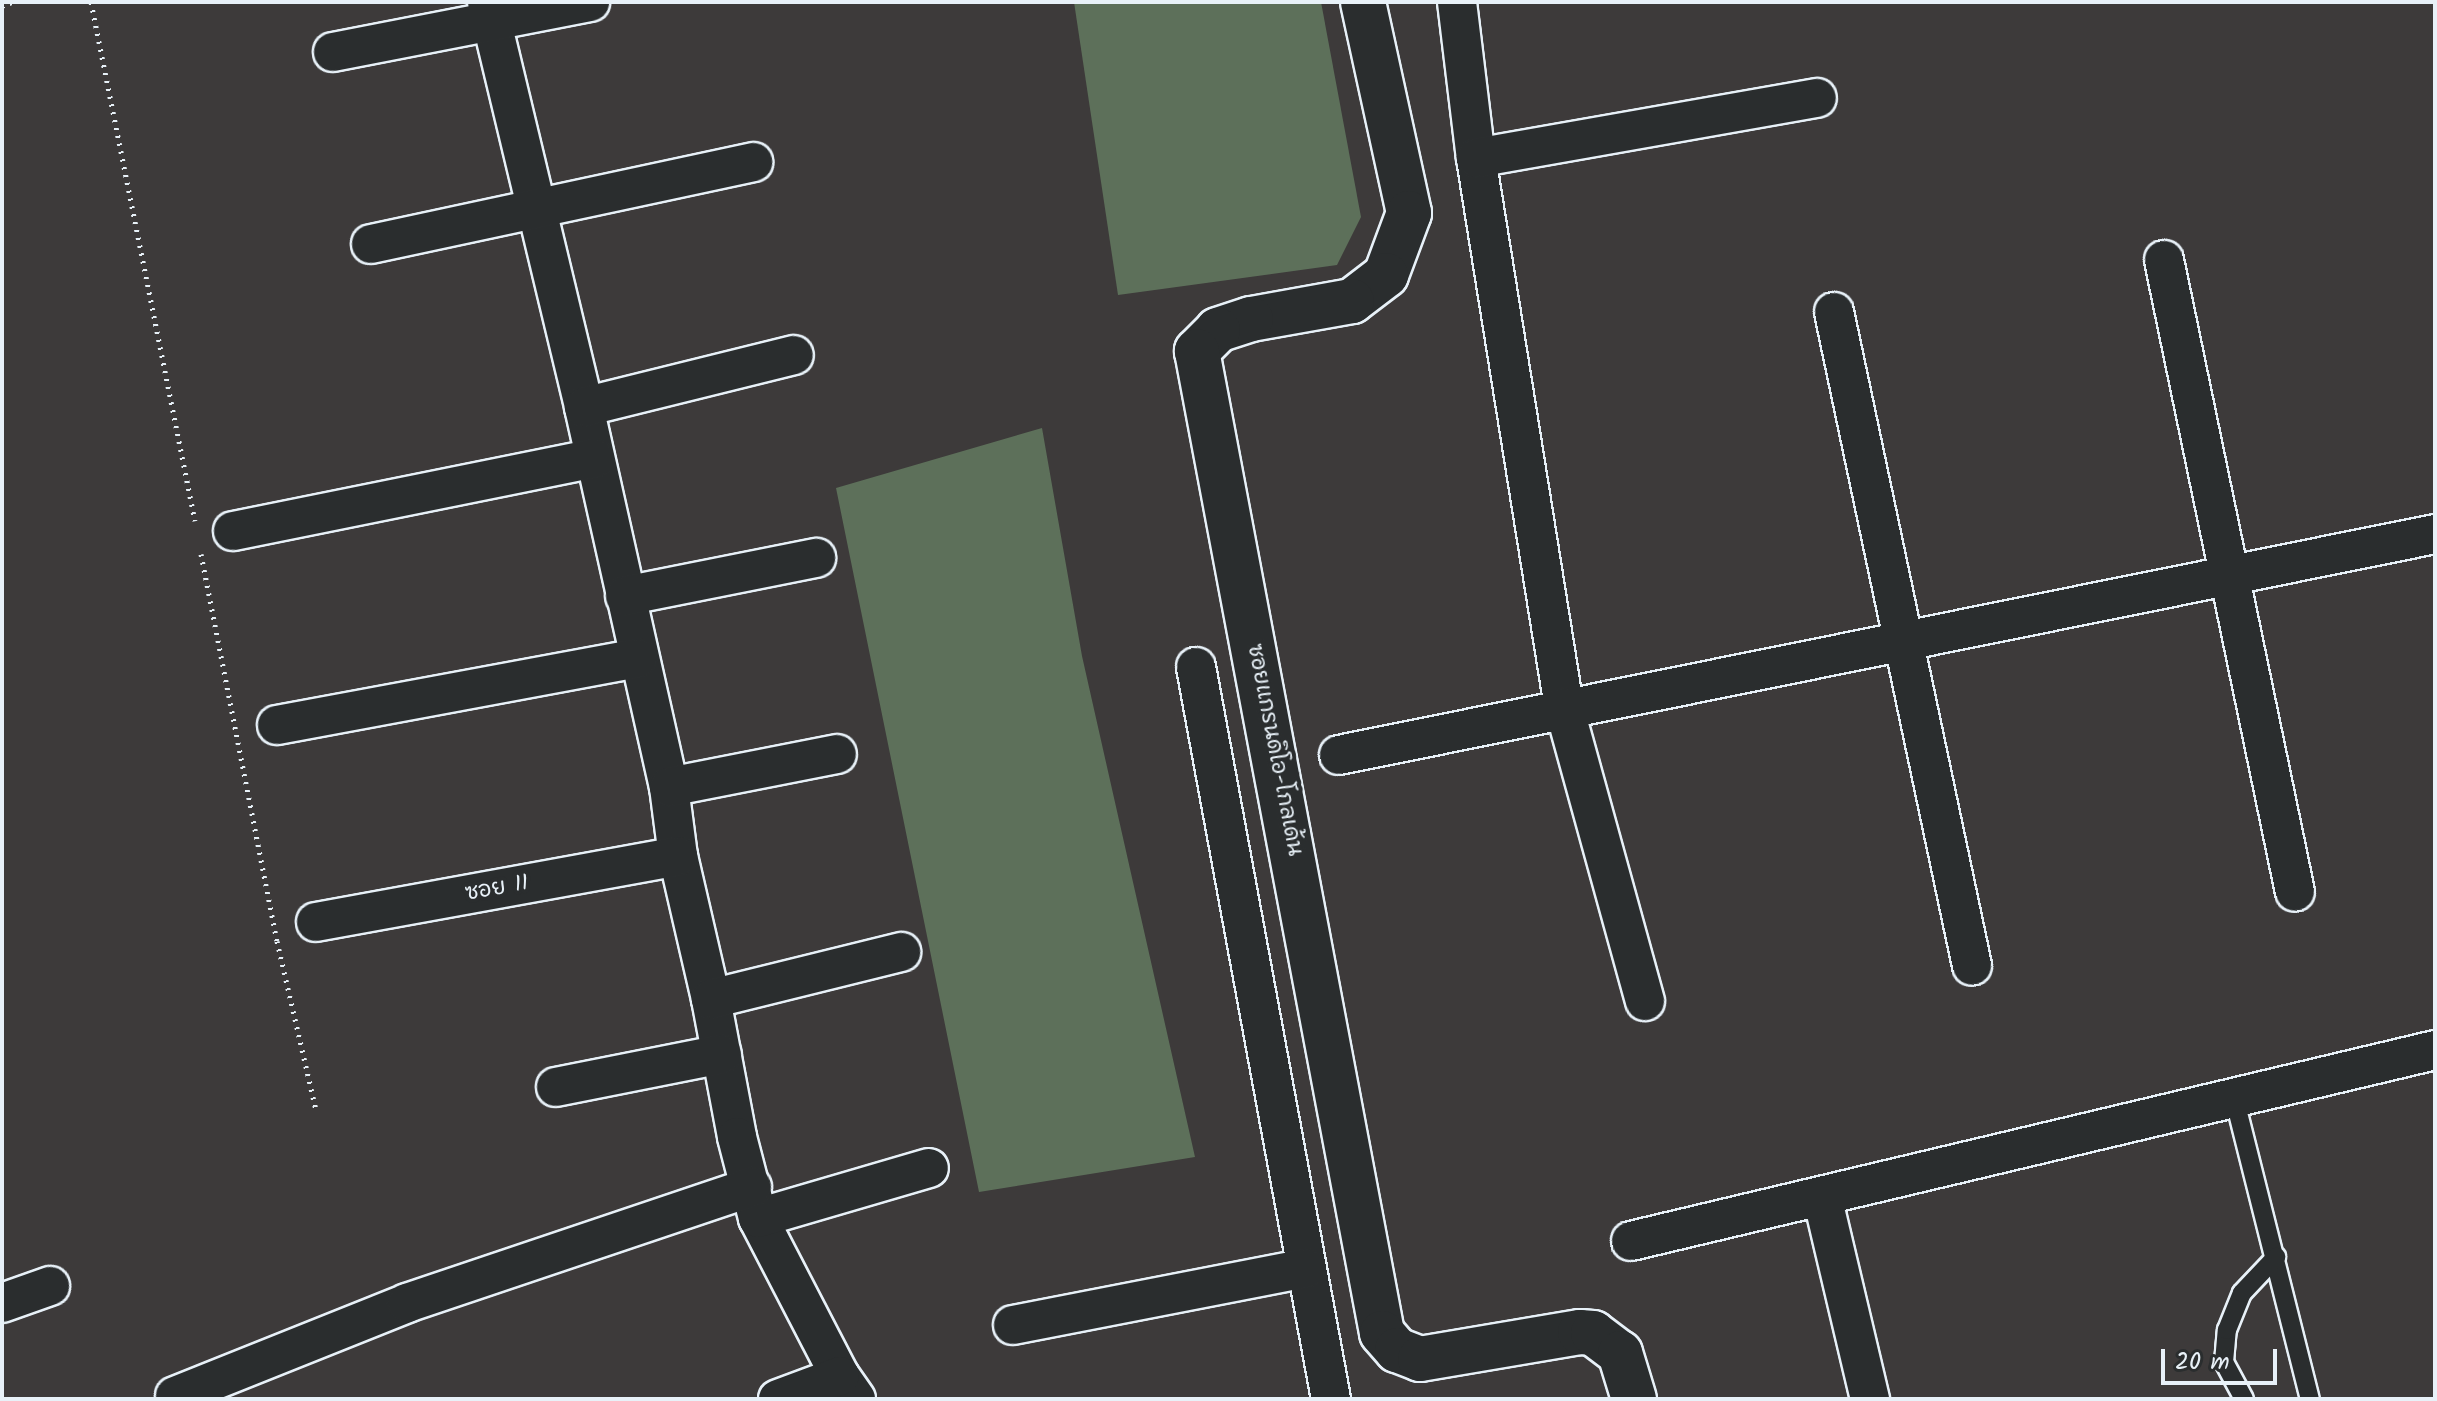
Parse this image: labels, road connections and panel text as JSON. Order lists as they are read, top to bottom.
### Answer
{
  "streets": {
    "street": ["ซอยแกรนดิโอ-โกลเด้น", "ซอย 11"]
  },
  "scale_bar": "20 m"
}
